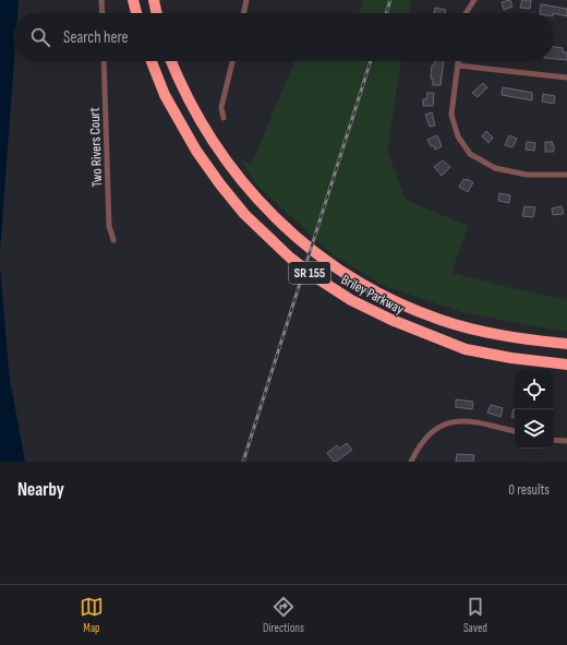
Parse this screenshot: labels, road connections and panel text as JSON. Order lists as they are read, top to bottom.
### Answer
{
  "streets": {
    "highway": ["SR 155", "Briley Parkway"],
    "street": ["Two Rivers Court"]
  },
  "page": {
    "search": "Search here",
    "heading": ["Nearby", "0 results"],
    "nav": ["Map", "Directions", "Saved"]
  }
}
